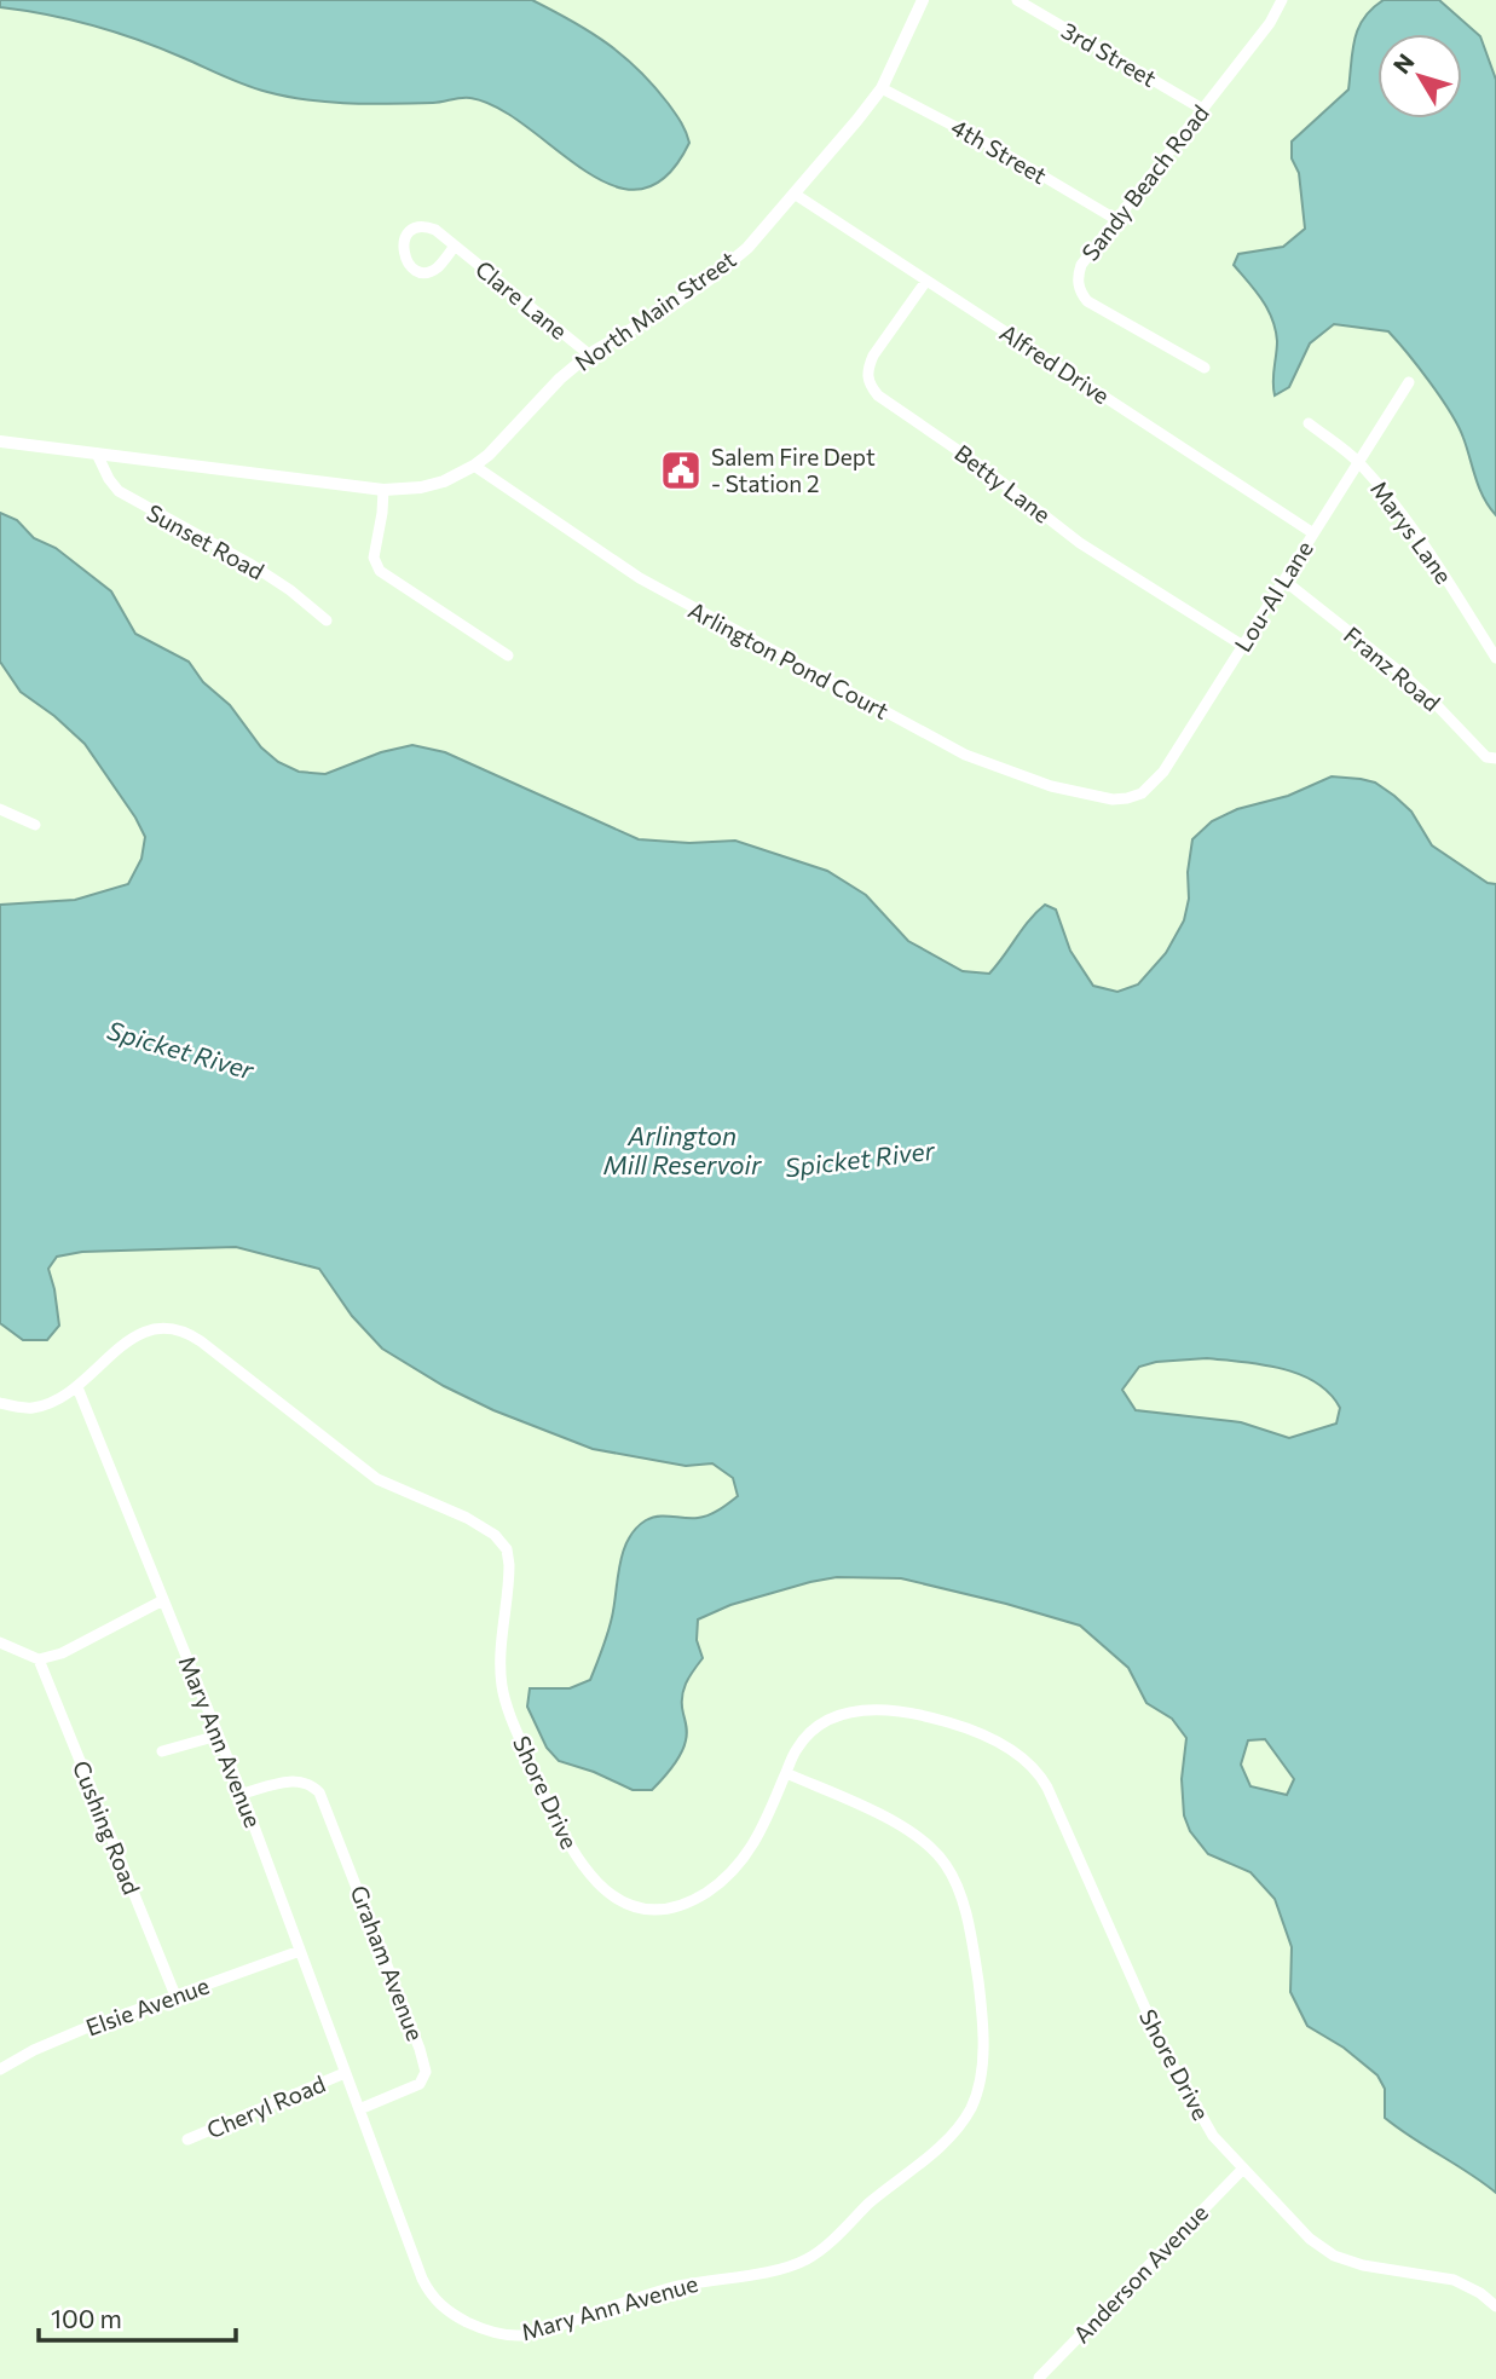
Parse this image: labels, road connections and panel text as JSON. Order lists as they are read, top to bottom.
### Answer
{
  "streets": {
    "street": [
      "3rd Street",
      "4th Street",
      "Sandy Beach Road",
      "Clare Lane",
      "North Main Street",
      "Alfred Drive",
      "Betty Lane",
      "Marys Lane",
      "Sunset Road",
      "Lou-Al Lane",
      "Arlington Pond Court",
      "Franz Road",
      "Mary Ann Avenue",
      "Shore Drive",
      "Cushing Road",
      "Graham Avenue",
      "Elsie Avenue",
      "Cheryl Road",
      "Anderson Avenue"
    ]
  },
  "crossings": [
    ["3rd Street", "Sandy Beach Road"],
    ["4th Street", "Sandy Beach Road"],
    ["4th Street", "North Main Street"],
    ["Clare Lane", "North Main Street"],
    ["North Main Street", "Alfred Drive"],
    ["North Main Street", "Sunset Road"],
    ["North Main Street", "Arlington Pond Court"],
    ["Alfred Drive", "Betty Lane"],
    ["Alfred Drive", "Lou-Al Lane"],
    ["Betty Lane", "Lou-Al Lane"],
    ["Marys Lane", "Lou-Al Lane"],
    ["Lou-Al Lane", "Arlington Pond Court"],
    ["Lou-Al Lane", "Franz Road"],
    ["Mary Ann Avenue", "Shore Drive"],
    ["Mary Ann Avenue", "Graham Avenue"],
    ["Mary Ann Avenue", "Elsie Avenue"],
    ["Mary Ann Avenue", "Cheryl Road"],
    ["Shore Drive", "Anderson Avenue"],
    ["Cushing Road", "Elsie Avenue"]
  ],
  "water": ["Spicket River", "Arlington Mill Reservoir"],
  "places": {
    "public building": ["Salem Fire Dept - Station 2"]
  },
  "scale_bar": "100 m",
  "north": "top left"
}
